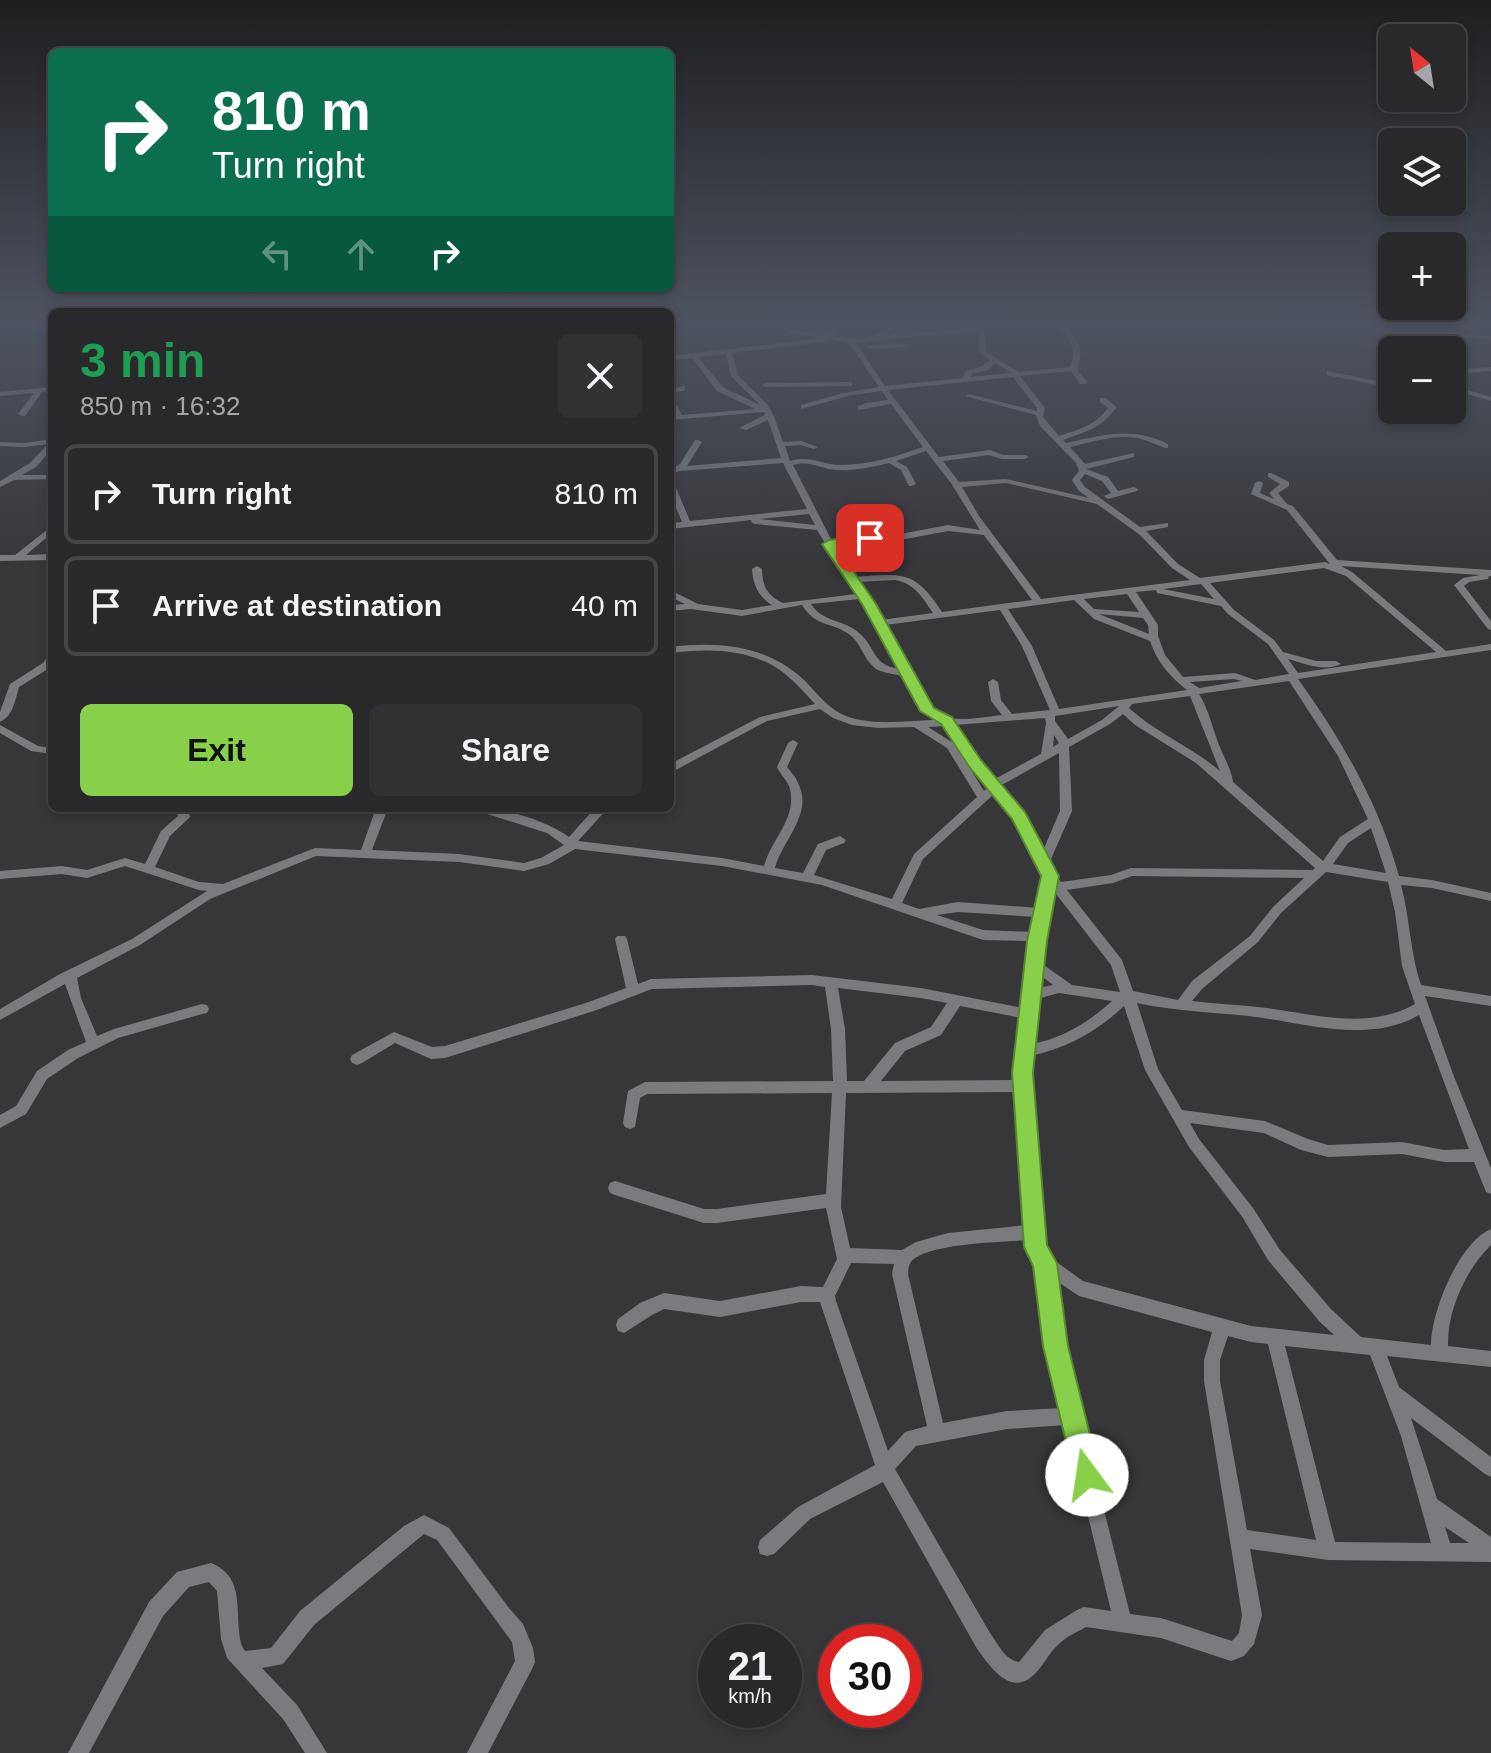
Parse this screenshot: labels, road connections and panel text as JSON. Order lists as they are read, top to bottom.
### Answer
{
  "north": "top left",
  "page": {
    "map_buttons": ["+", "−"],
    "turn": ["810 m", "Turn right"],
    "heading": ["3 min", "850 m · 16:32"],
    "list": [
      {
        "name": "Turn right",
        "value": "810 m"
      },
      {
        "name": "Arrive at destination",
        "value": "40 m"
      }
    ],
    "buttons": ["Exit", "Share"],
    "speed": "21 km/h",
    "limit": "30"
  }
}
